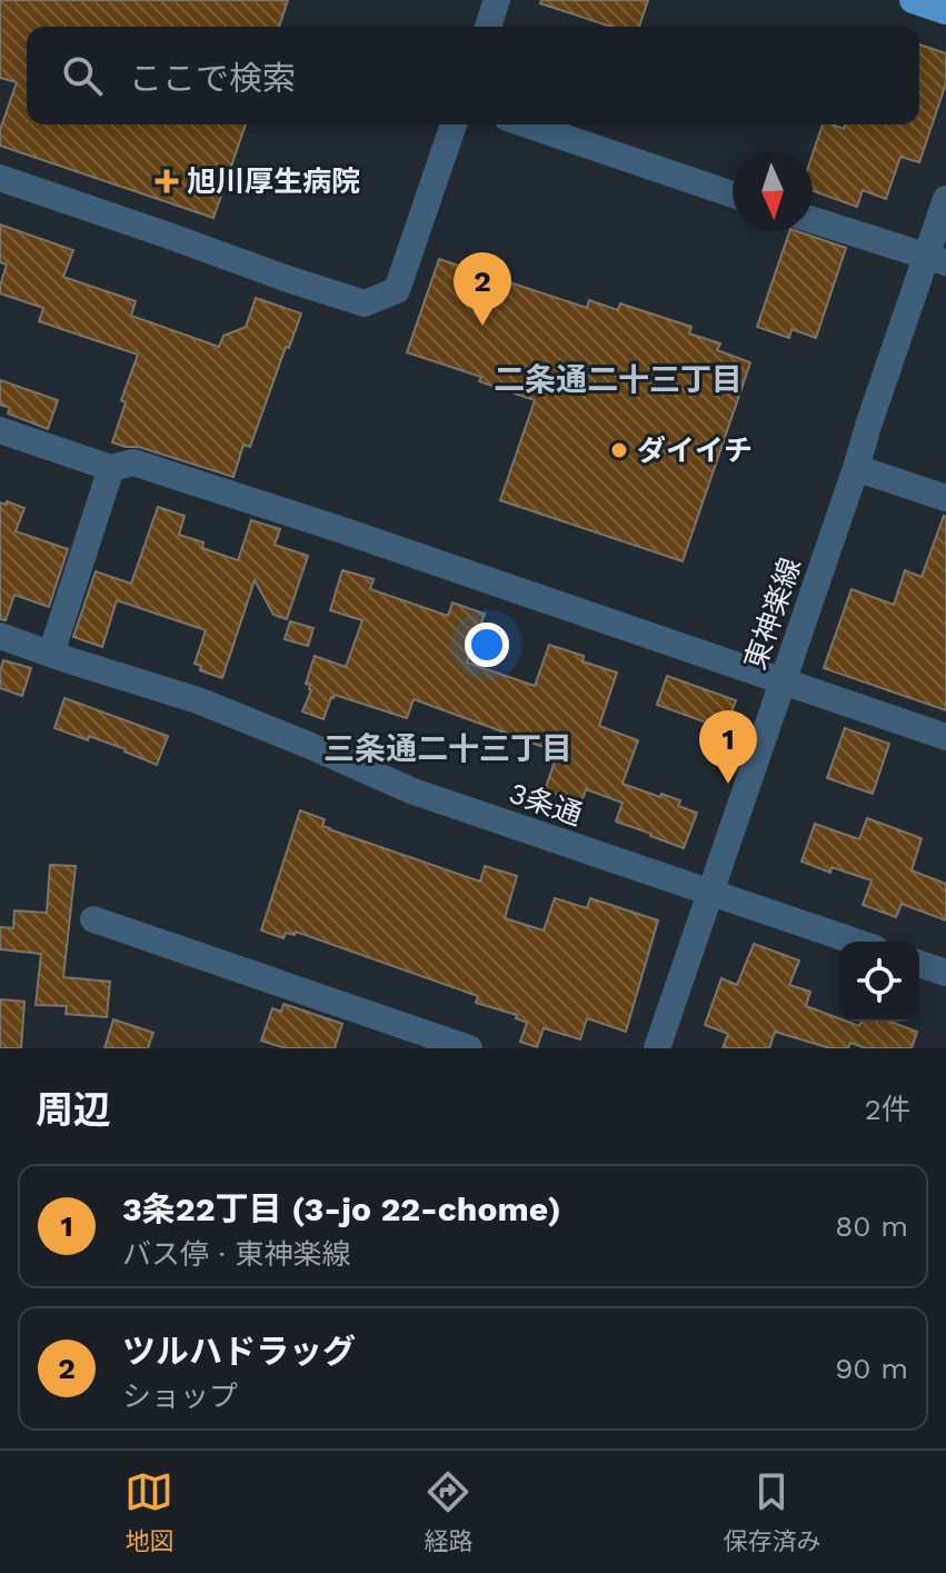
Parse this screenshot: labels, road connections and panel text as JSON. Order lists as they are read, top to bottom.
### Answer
{
  "streets": {
    "street": ["東神楽線", "3条通"]
  },
  "crossings": [
    ["東神楽線", "3条通"]
  ],
  "districts": ["二条通二十三丁目", "三条通二十三丁目"],
  "places": {
    "health": ["旭川厚生病院"],
    "other": ["ダイイチ"]
  },
  "north": "bottom",
  "page": {
    "search": "ここで検索",
    "pins": ["2", "1"],
    "heading": ["周辺", "2件"],
    "list": [
      {
        "mark": "1",
        "name": "3条22丁目 (3-jo 22-chome)",
        "note": "バス停 · 東神楽線",
        "value": "80 m"
      },
      {
        "mark": "2",
        "name": "ツルハドラッグ",
        "note": "ショップ",
        "value": "90 m"
      }
    ],
    "nav": ["地図", "経路", "保存済み"]
  }
}
